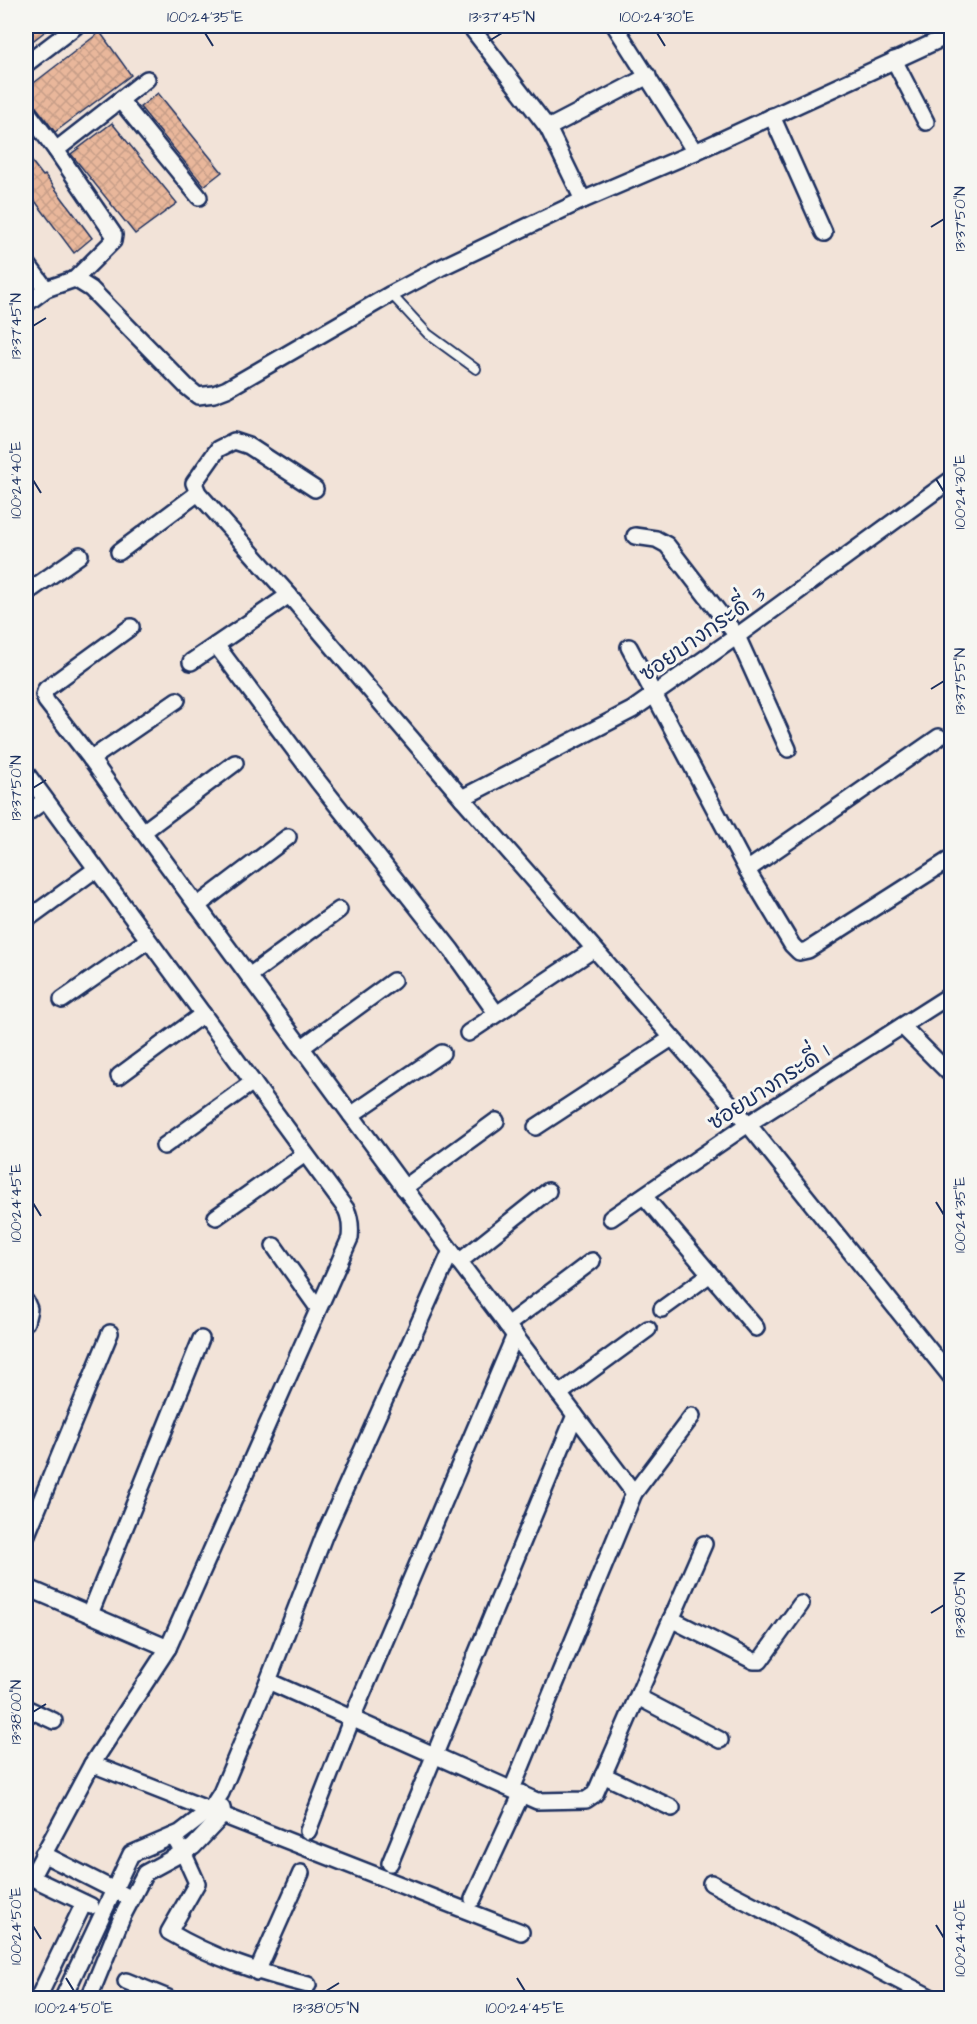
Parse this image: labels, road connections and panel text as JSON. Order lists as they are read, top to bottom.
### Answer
{
  "streets": {
    "street": ["ซอยบางกระดี่ 3", "ซอยบางกระดี่ 1"]
  },
  "coordinates": [
    "100°24'35\"E",
    "13°37'45\"N",
    "100°24'30\"E",
    "13°37'50\"N",
    "100°24'40\"E",
    "13°37'55\"N",
    "100°24'45\"E",
    "13°38'05\"N",
    "13°38'00\"N",
    "100°24'50\"E"
  ]
}
